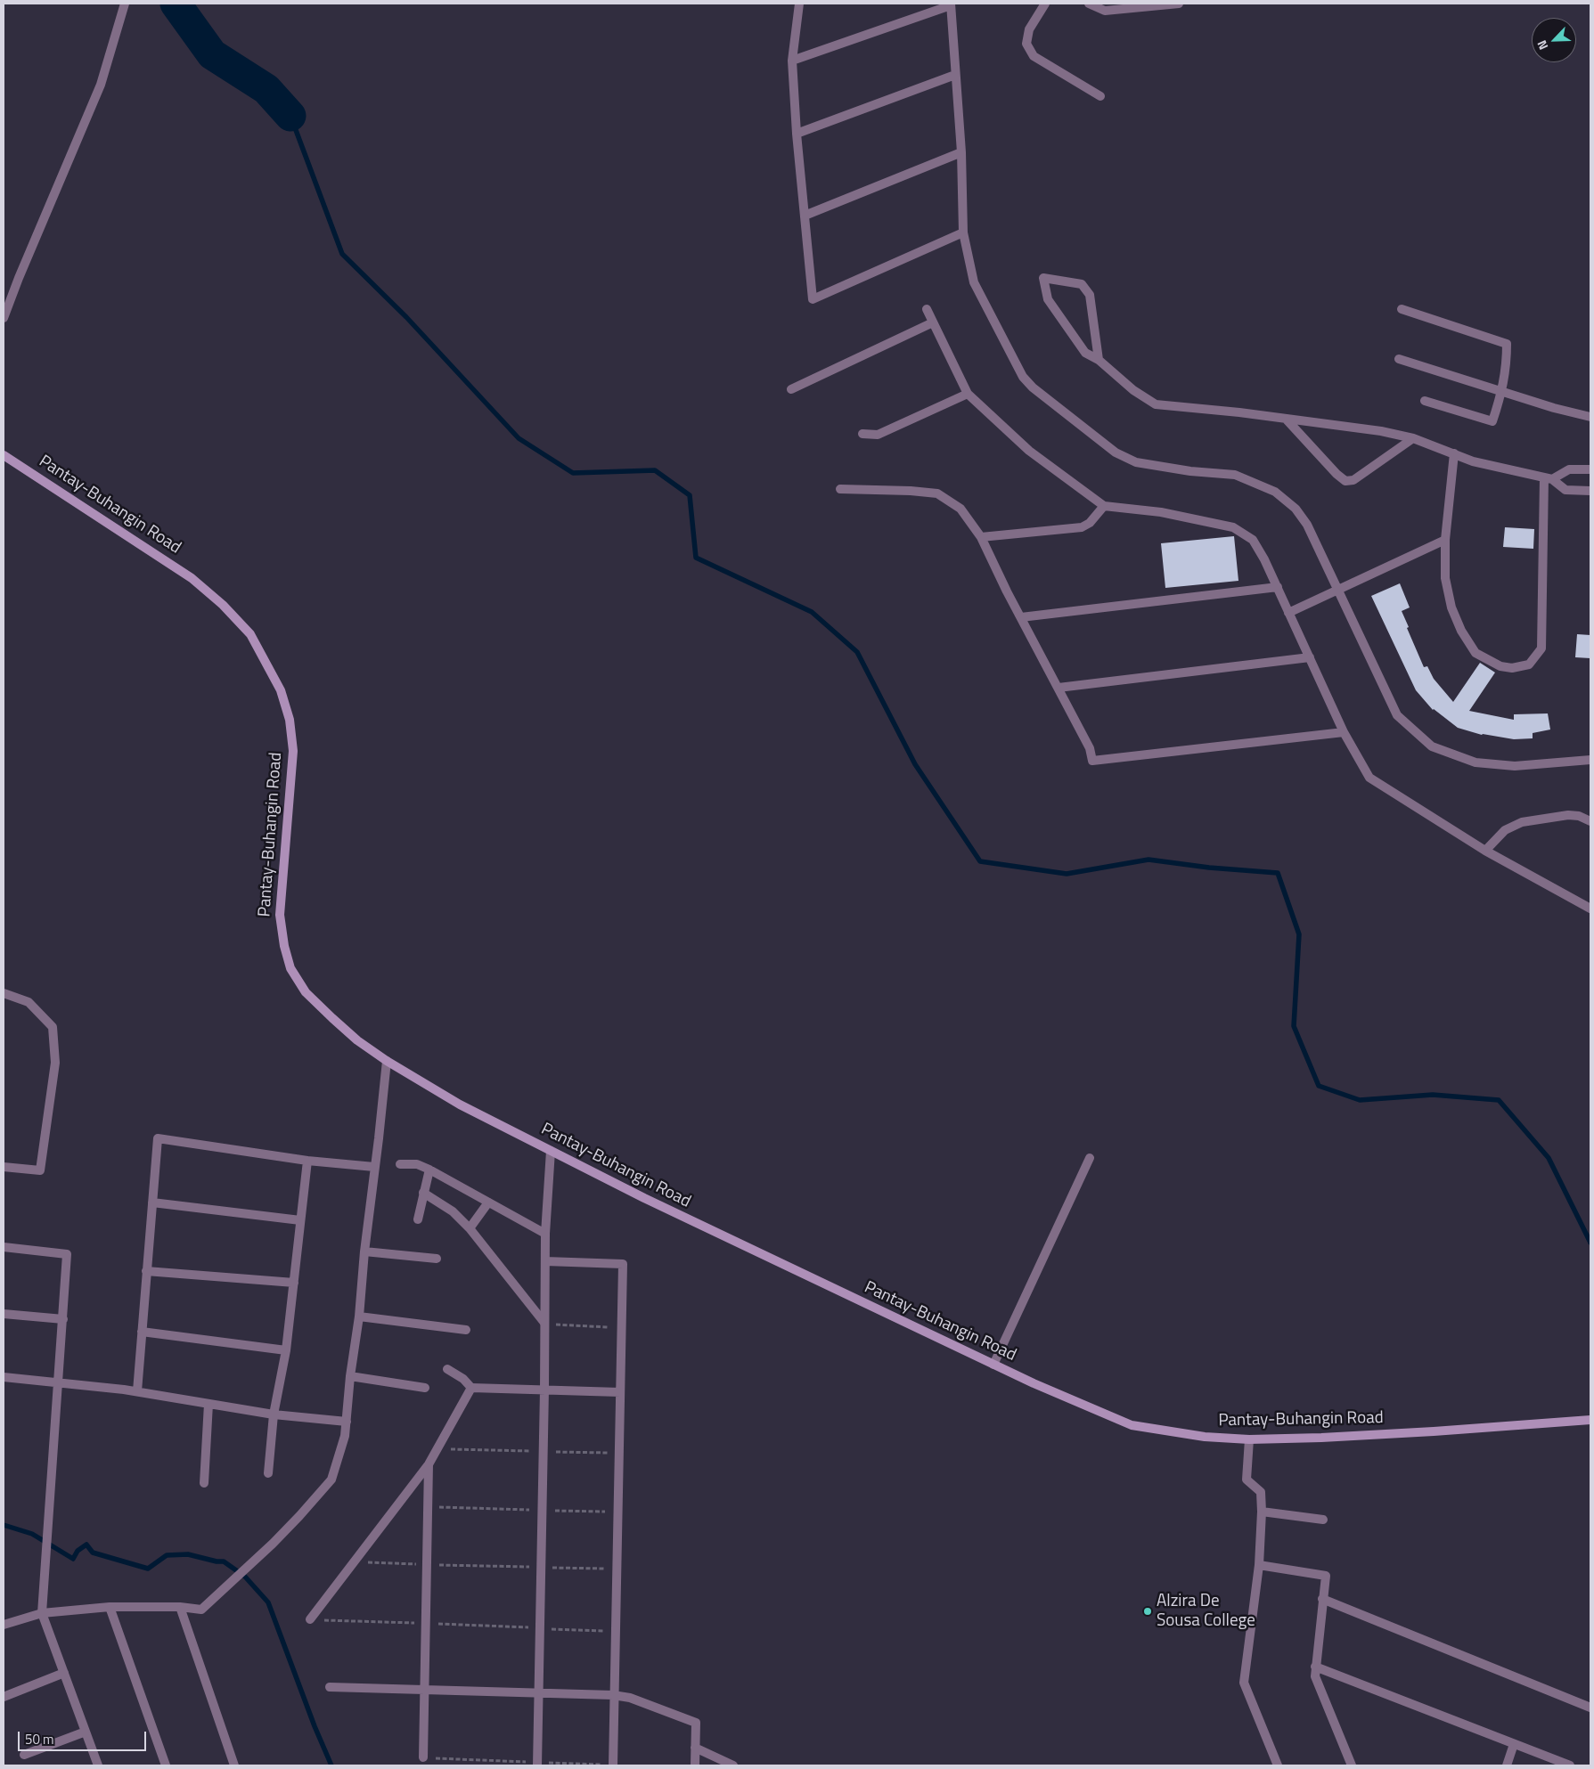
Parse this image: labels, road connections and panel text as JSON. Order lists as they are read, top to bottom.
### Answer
{
  "streets": {
    "street": ["Pantay-Buhangin Road"]
  },
  "places": ["Alzira De Sousa College"],
  "scale_bar": "50 m",
  "north": "bottom left"
}
